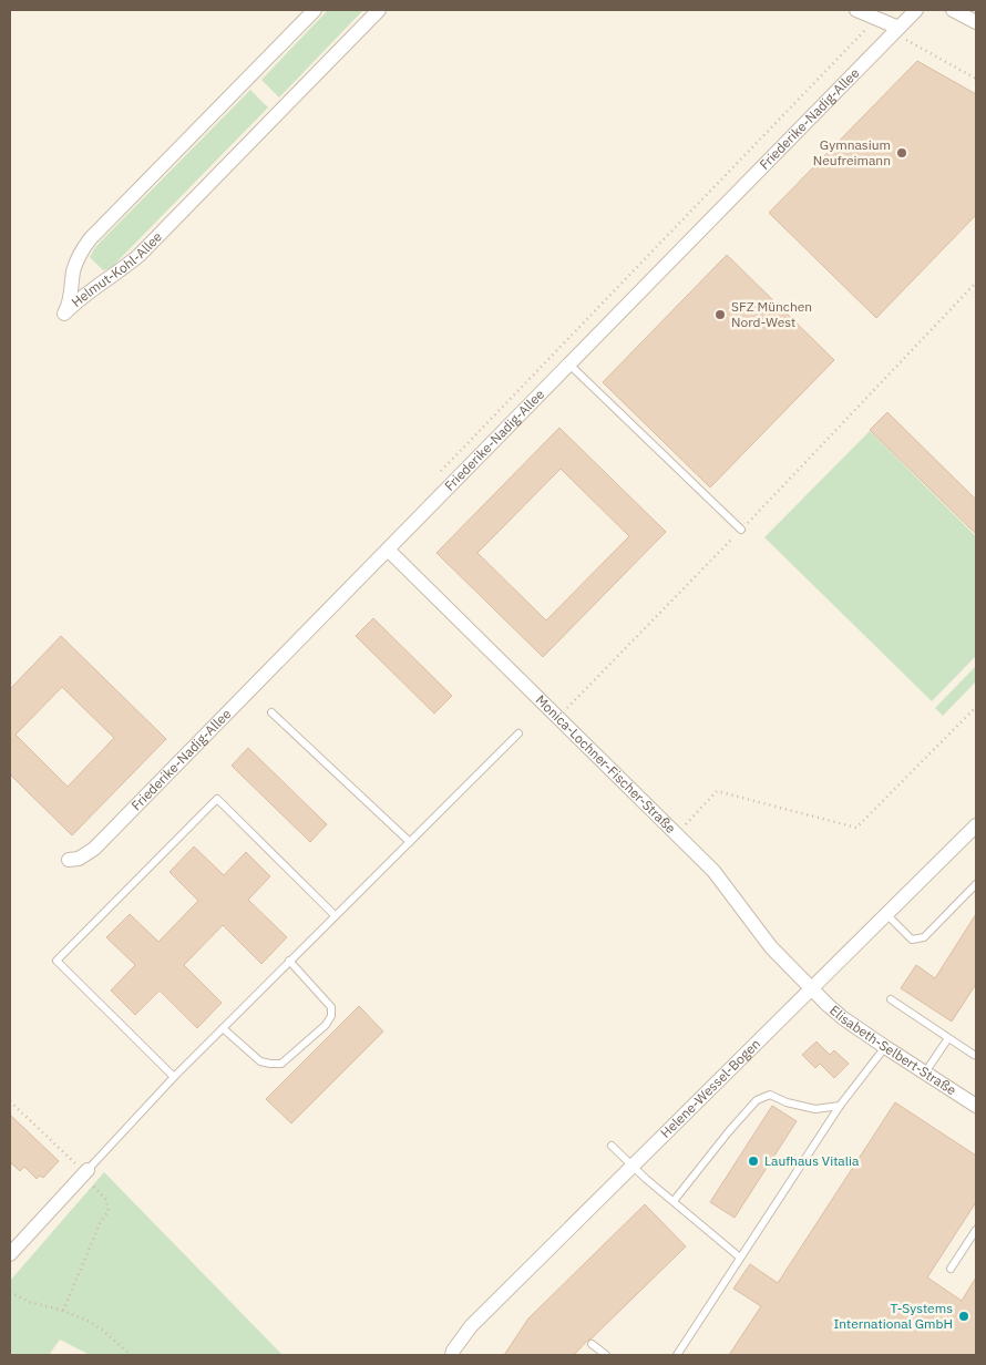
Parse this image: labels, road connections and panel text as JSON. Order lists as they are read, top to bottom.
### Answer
{
  "streets": {
    "street": [
      "Friederike-Nadig-Allee",
      "Helmut-Kohl-Allee",
      "Monica-Lochner-Fischer-Straße",
      "Elisabeth-Selbert-Straße",
      "Helene-Wessel-Bogen"
    ]
  },
  "crossings": [
    ["Friederike-Nadig-Allee", "Monica-Lochner-Fischer-Straße"],
    ["Monica-Lochner-Fischer-Straße", "Elisabeth-Selbert-Straße"],
    ["Monica-Lochner-Fischer-Straße", "Helene-Wessel-Bogen"],
    ["Elisabeth-Selbert-Straße", "Helene-Wessel-Bogen"]
  ],
  "places": [
    "Gymnasium Neufreimann",
    "SFZ München Nord-West",
    "Laufhaus Vitalia",
    "T-Systems International GmbH"
  ]
}
